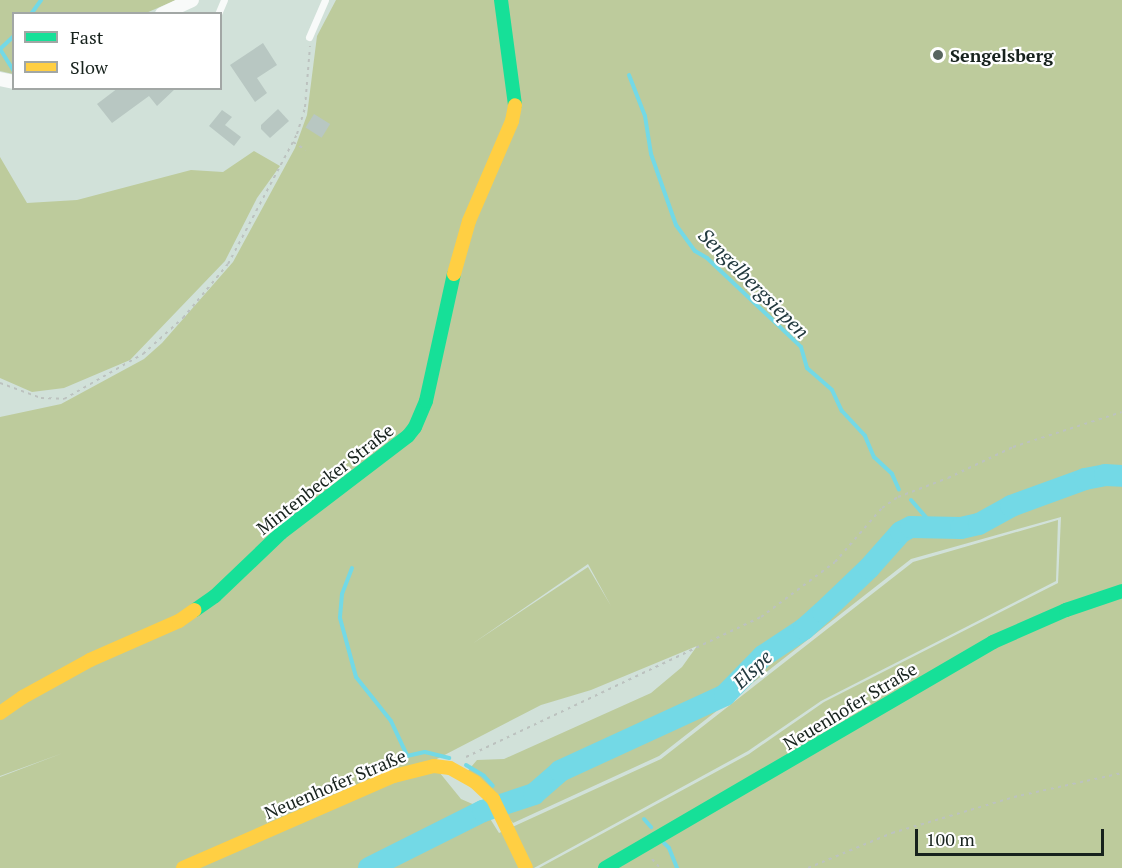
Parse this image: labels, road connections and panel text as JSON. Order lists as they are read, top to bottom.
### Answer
{
  "streets": {
    "street": ["Mintenbecker Straße", "Neuenhofer Straße"]
  },
  "water": ["Sengelbergsiepen", "Elspe"],
  "places": ["Sengelsberg"],
  "legend": ["Fast", "Slow"],
  "scale_bar": "100 m"
}
